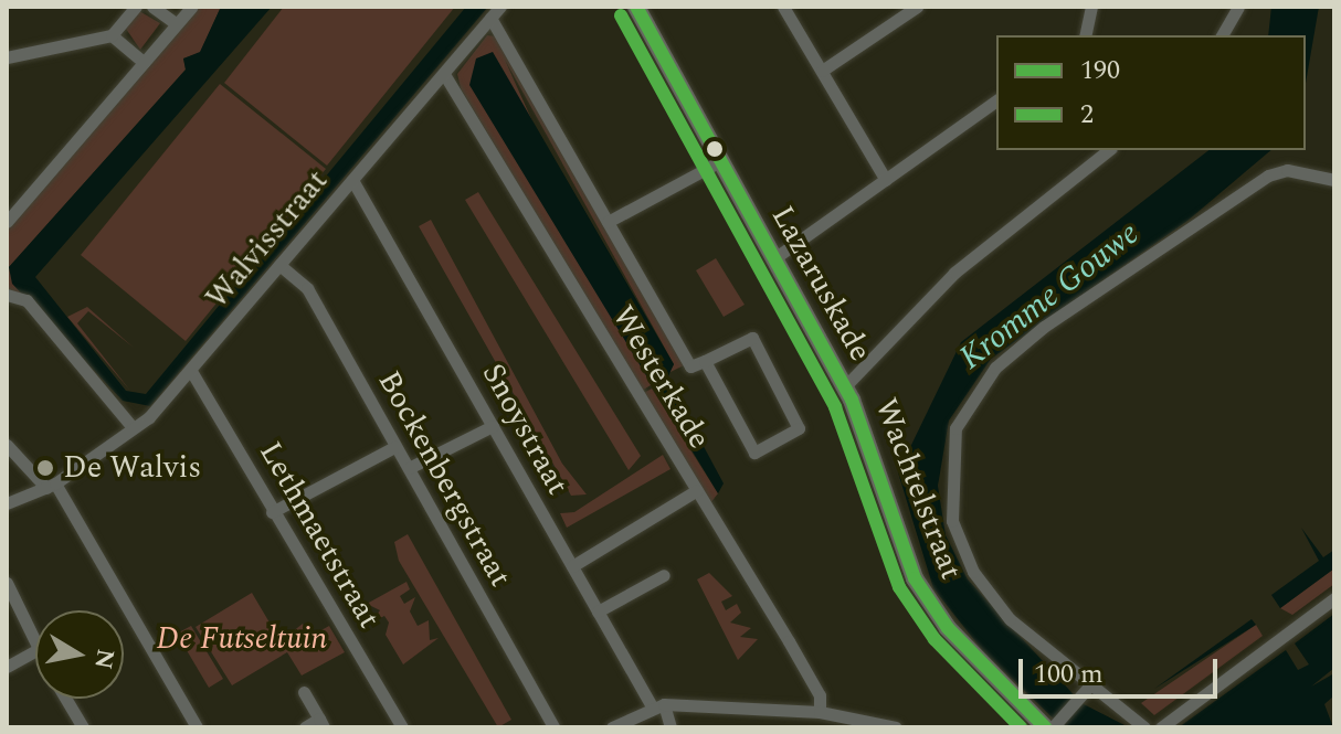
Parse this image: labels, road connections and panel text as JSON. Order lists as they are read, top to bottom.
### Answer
{
  "streets": {
    "main road": ["Lazaruskade", "Wachtelstraat"],
    "street": [
      "Walvisstraat",
      "Westerkade",
      "Snoystraat",
      "Bockenbergstraat",
      "Lethmaetstraat"
    ]
  },
  "crossings": [
    ["Walvisstraat", "Westerkade"],
    ["Walvisstraat", "Snoystraat"],
    ["Walvisstraat", "Bockenbergstraat"],
    ["Walvisstraat", "Lethmaetstraat"],
    ["Lazaruskade", "Wachtelstraat"]
  ],
  "water": ["Kromme Gouwe"],
  "parks": ["De Futseltuin"],
  "places": ["De Walvis"],
  "lines": ["transit line 190", "transit line 2"],
  "legend": ["190", "2"],
  "scale_bar": "100 m",
  "north": "right"
}
